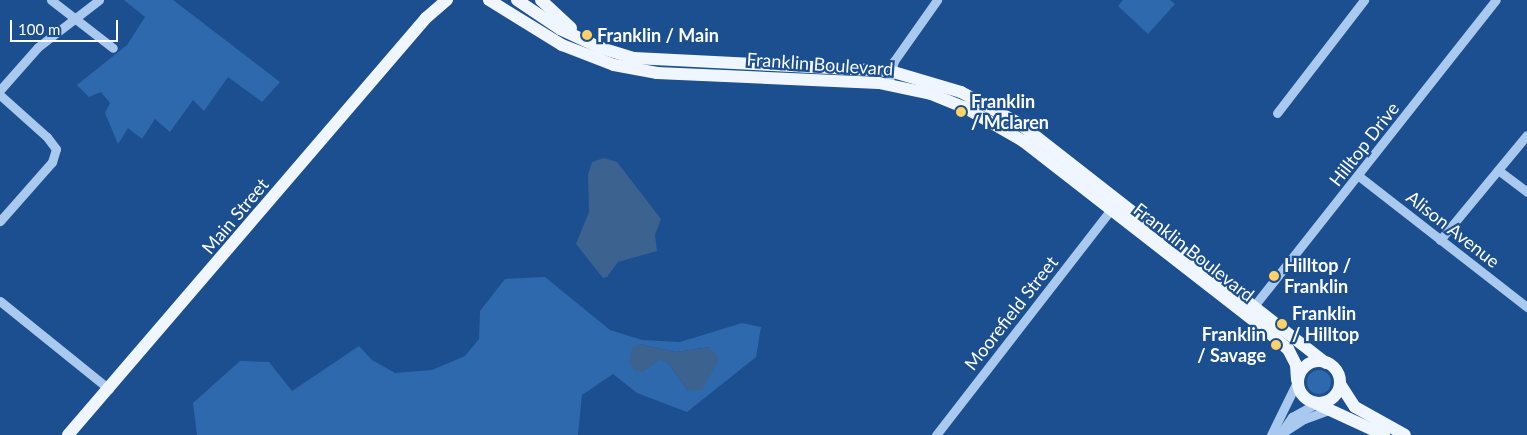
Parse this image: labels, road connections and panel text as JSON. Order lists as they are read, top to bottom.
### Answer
{
  "streets": {
    "main road": ["Franklin Boulevard", "Main Street"],
    "street": ["Hilltop Drive", "Alison Avenue", "Moorefield Street"]
  },
  "crossings": [
    ["Franklin Boulevard", "Hilltop Drive"],
    ["Franklin Boulevard", "Moorefield Street"],
    ["Hilltop Drive", "Alison Avenue"]
  ],
  "places": [
    "Franklin / Main",
    "Franklin / Mclaren",
    "Hilltop / Franklin",
    "Franklin / Hilltop",
    "Franklin / Savage"
  ],
  "scale_bar": "100 m"
}
